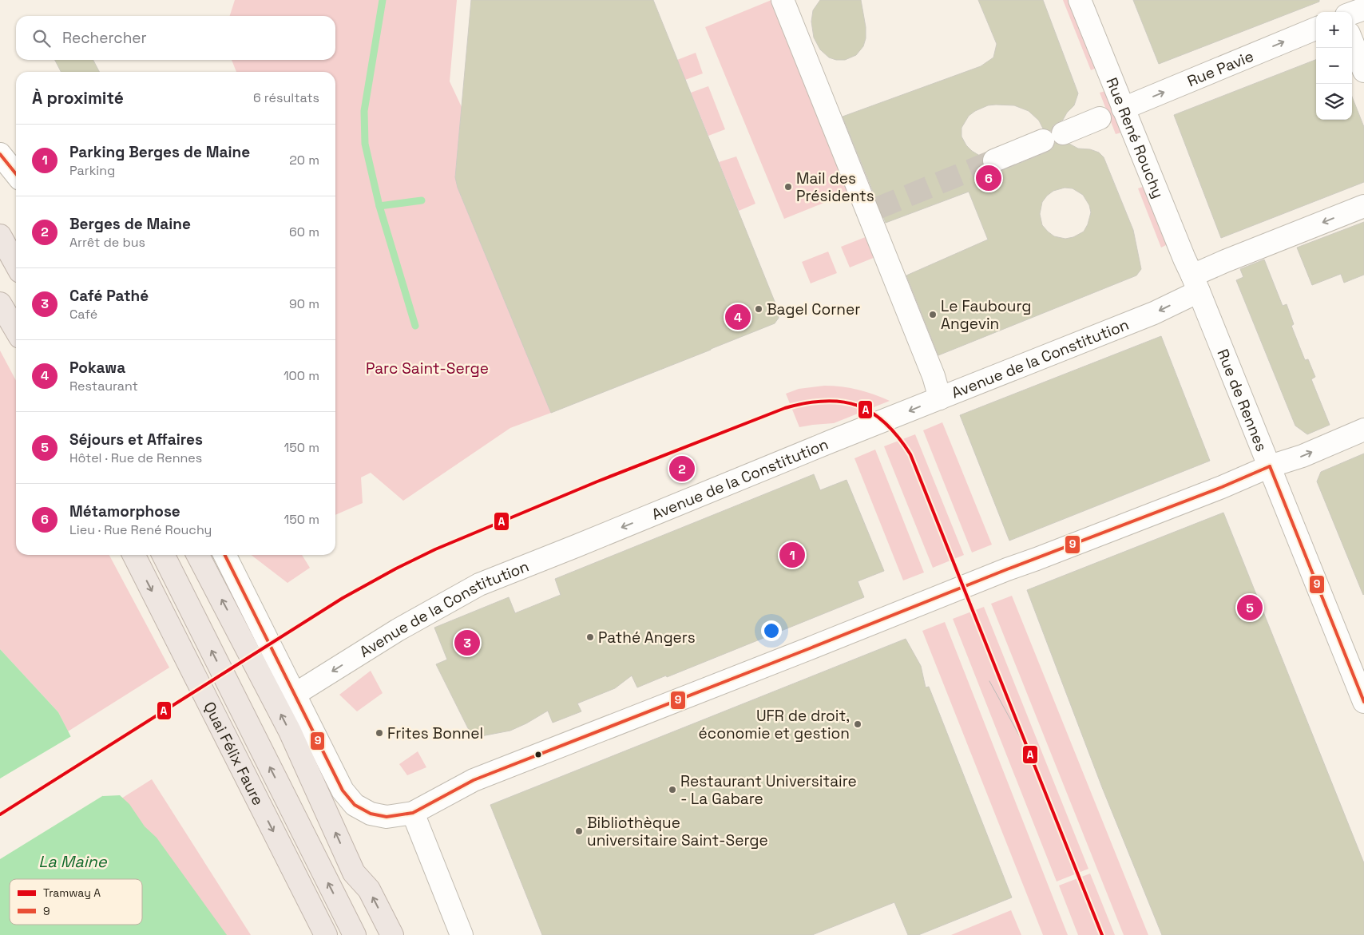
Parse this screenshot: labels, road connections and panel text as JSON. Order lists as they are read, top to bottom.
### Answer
{
  "streets": {
    "highway": ["Quai Félix Faure"],
    "street": [
      "Rue Pavie",
      "Rue René Rouchy",
      "Avenue de la Constitution",
      "Rue de Rennes"
    ]
  },
  "crossings": [
    ["Rue Pavie", "Rue René Rouchy"],
    ["Rue René Rouchy", "Avenue de la Constitution"],
    ["Rue René Rouchy", "Rue de Rennes"],
    ["Avenue de la Constitution", "Rue de Rennes"]
  ],
  "one_way": ["Rue Pavie"],
  "water": ["La Maine"],
  "parks": ["Parc Saint-Serge"],
  "places": [
    "Mail des Présidents",
    "Bagel Corner",
    "Le Faubourg Angevin",
    "Pathé Angers",
    "UFR de droit, économie et gestion",
    "Frites Bonnel",
    "Restaurant Universitaire - La Gabare",
    "Bibliothèque universitaire Saint-Serge"
  ],
  "lines": ["transit line 9", "tram line A"],
  "legend": ["Tramway A", "9"],
  "page": {
    "map_buttons": ["+", "−"],
    "search": "Rechercher",
    "heading": ["À proximité", "6 résultats"],
    "list": [
      {
        "mark": "1",
        "name": "Parking Berges de Maine",
        "note": "Parking",
        "value": "20 m"
      },
      {
        "mark": "2",
        "name": "Berges de Maine",
        "note": "Arrêt de bus",
        "value": "60 m"
      },
      {
        "mark": "3",
        "name": "Café Pathé",
        "note": "Café",
        "value": "90 m"
      },
      {
        "mark": "4",
        "name": "Pokawa",
        "note": "Restaurant",
        "value": "100 m"
      },
      {
        "mark": "5",
        "name": "Séjours et Affaires",
        "note": "Hôtel · Rue de Rennes",
        "value": "150 m"
      },
      {
        "mark": "6",
        "name": "Métamorphose",
        "note": "Lieu · Rue René Rouchy",
        "value": "150 m"
      }
    ],
    "pins": [
      "6",
      "4",
      "2",
      "1",
      "5",
      "3"
    ]
  }
}
